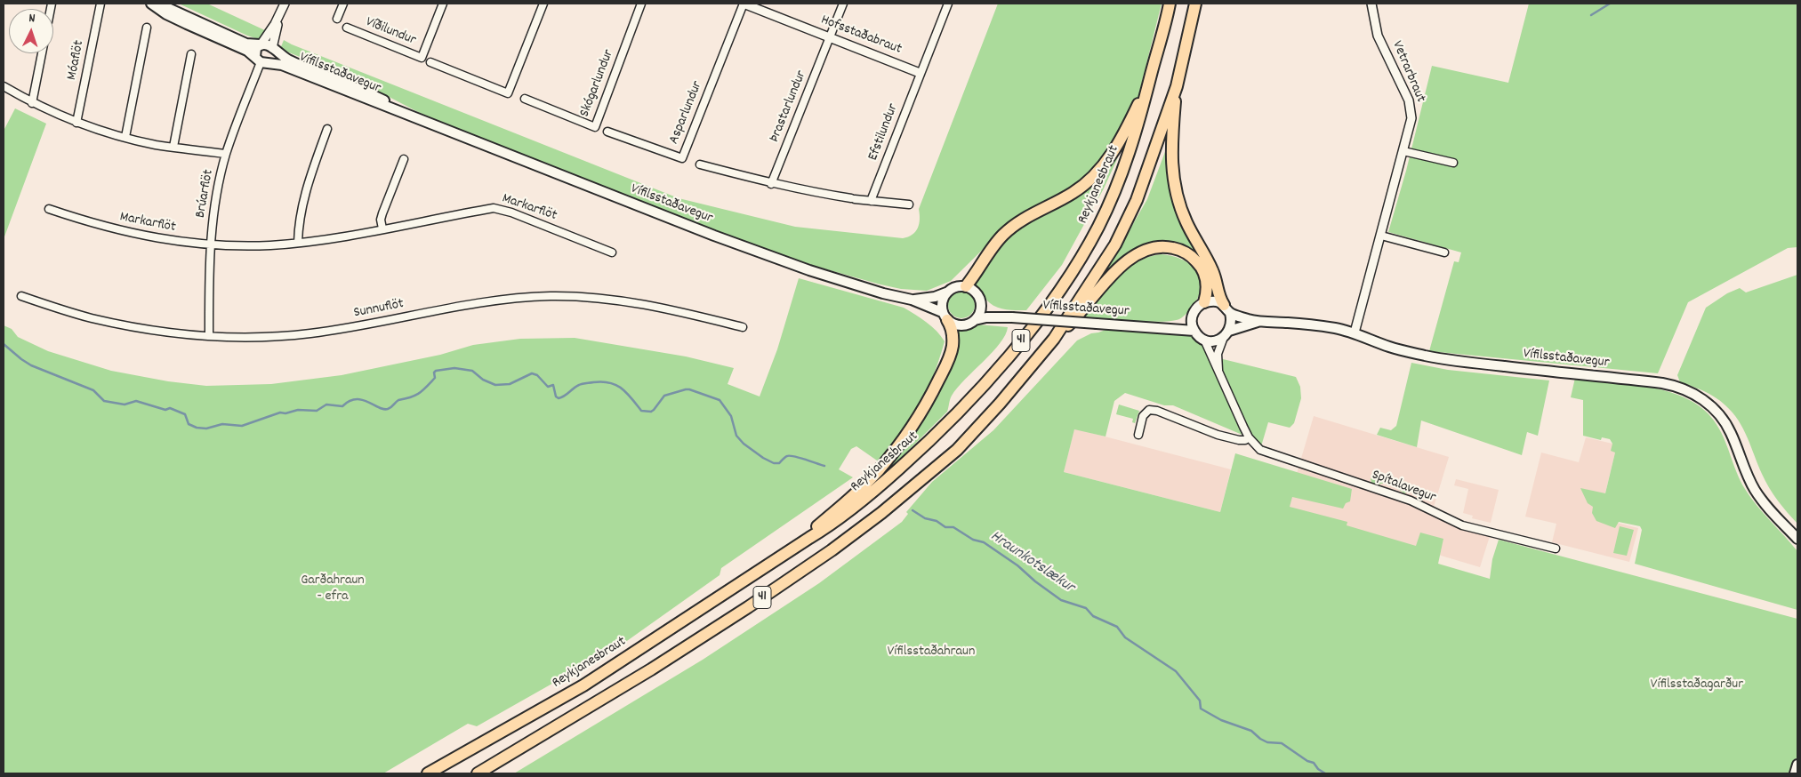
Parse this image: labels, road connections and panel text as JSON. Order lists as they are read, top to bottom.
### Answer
{
  "streets": {
    "highway": ["Reykjanesbraut", "41"],
    "main road": ["Vífilsstaðavegur"],
    "street": [
      "Víðilundur",
      "Hofsstaðabraut",
      "Móaflöt",
      "Vetrarbraut",
      "Skógarlundur",
      "Þrastarlundur",
      "Asparlundur",
      "Efstilundur",
      "Brúarflöt",
      "Markarflöt",
      "Sunnuflöt",
      "Spítalavegur"
    ]
  },
  "crossings": [
    ["Hofsstaðabraut", "Þrastarlundur"],
    ["Hofsstaðabraut", "Asparlundur"],
    ["Hofsstaðabraut", "Efstilundur"],
    ["Vetrarbraut", "Vífilsstaðavegur"],
    ["Vífilsstaðavegur", "Brúarflöt"],
    ["Vífilsstaðavegur", "Spítalavegur"],
    ["Brúarflöt", "Markarflöt"],
    ["Brúarflöt", "Sunnuflöt"]
  ],
  "water": ["Hraunkotslækur"],
  "parks": ["Garðahraun - efra", "Vífilsstaðahraun", "Vífilsstaðagarður"],
  "north": "top"
}
